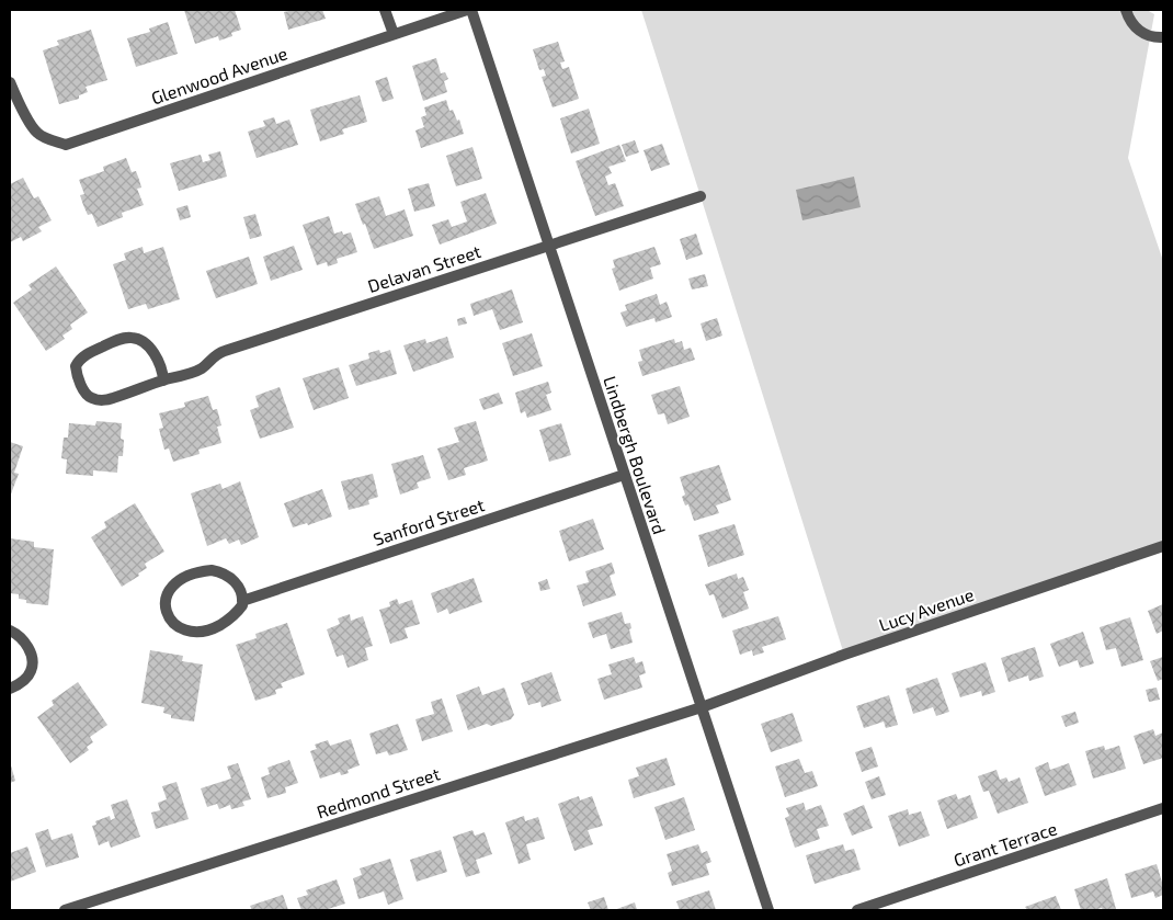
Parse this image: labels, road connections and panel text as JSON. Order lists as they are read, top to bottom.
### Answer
{
  "streets": {
    "street": [
      "Glenwood Avenue",
      "Delavan Street",
      "Lindbergh Boulevard",
      "Sanford Street",
      "Lucy Avenue",
      "Redmond Street",
      "Grant Terrace"
    ]
  },
  "crossings": [
    ["Delavan Street", "Lindbergh Boulevard"],
    ["Lindbergh Boulevard", "Sanford Street"],
    ["Lindbergh Boulevard", "Lucy Avenue"],
    ["Lindbergh Boulevard", "Redmond Street"],
    ["Lucy Avenue", "Redmond Street"]
  ]
}
